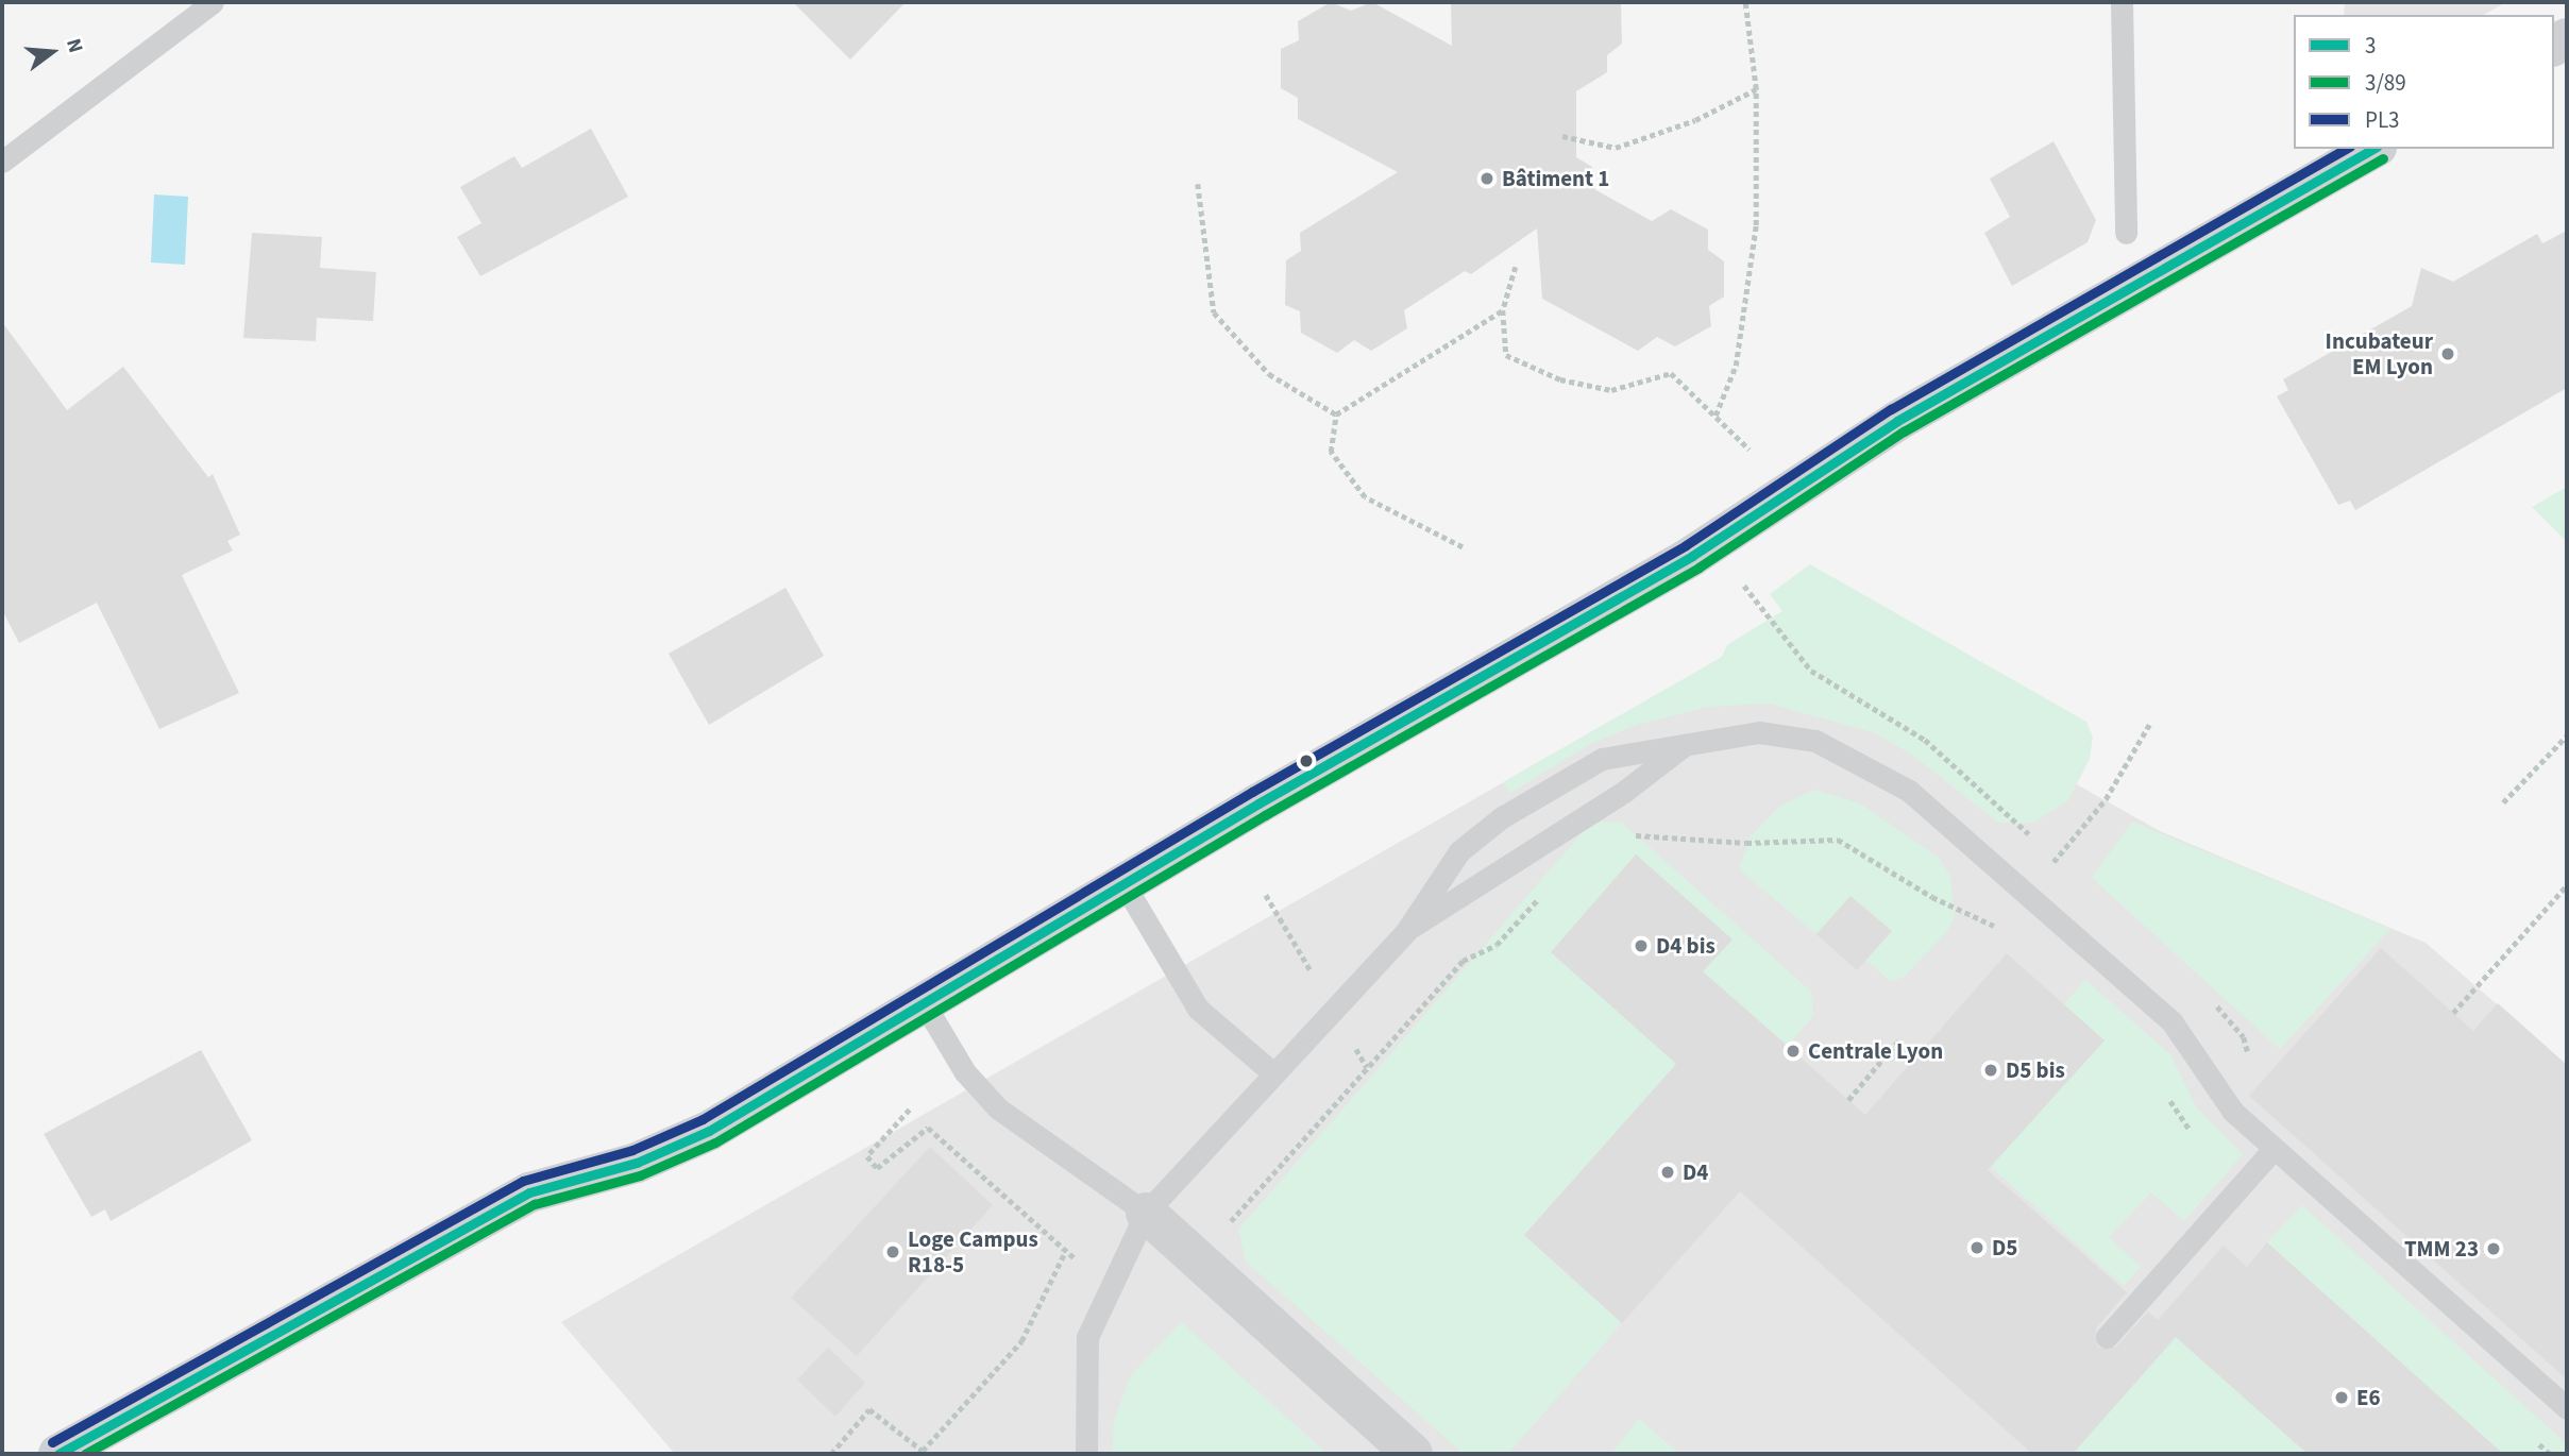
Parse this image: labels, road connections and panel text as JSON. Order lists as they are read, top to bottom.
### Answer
{
  "places": [
    "Bâtiment 1",
    "Incubateur EM Lyon",
    "D4 bis",
    "Centrale Lyon",
    "D5 bis",
    "D4",
    "D5",
    "TMM 23",
    "Loge Campus R18-5",
    "E6"
  ],
  "lines": ["transit line 3", "transit line PL3", "transit line 3/89"],
  "legend": ["3", "3/89", "PL3"],
  "north": "right"
}
